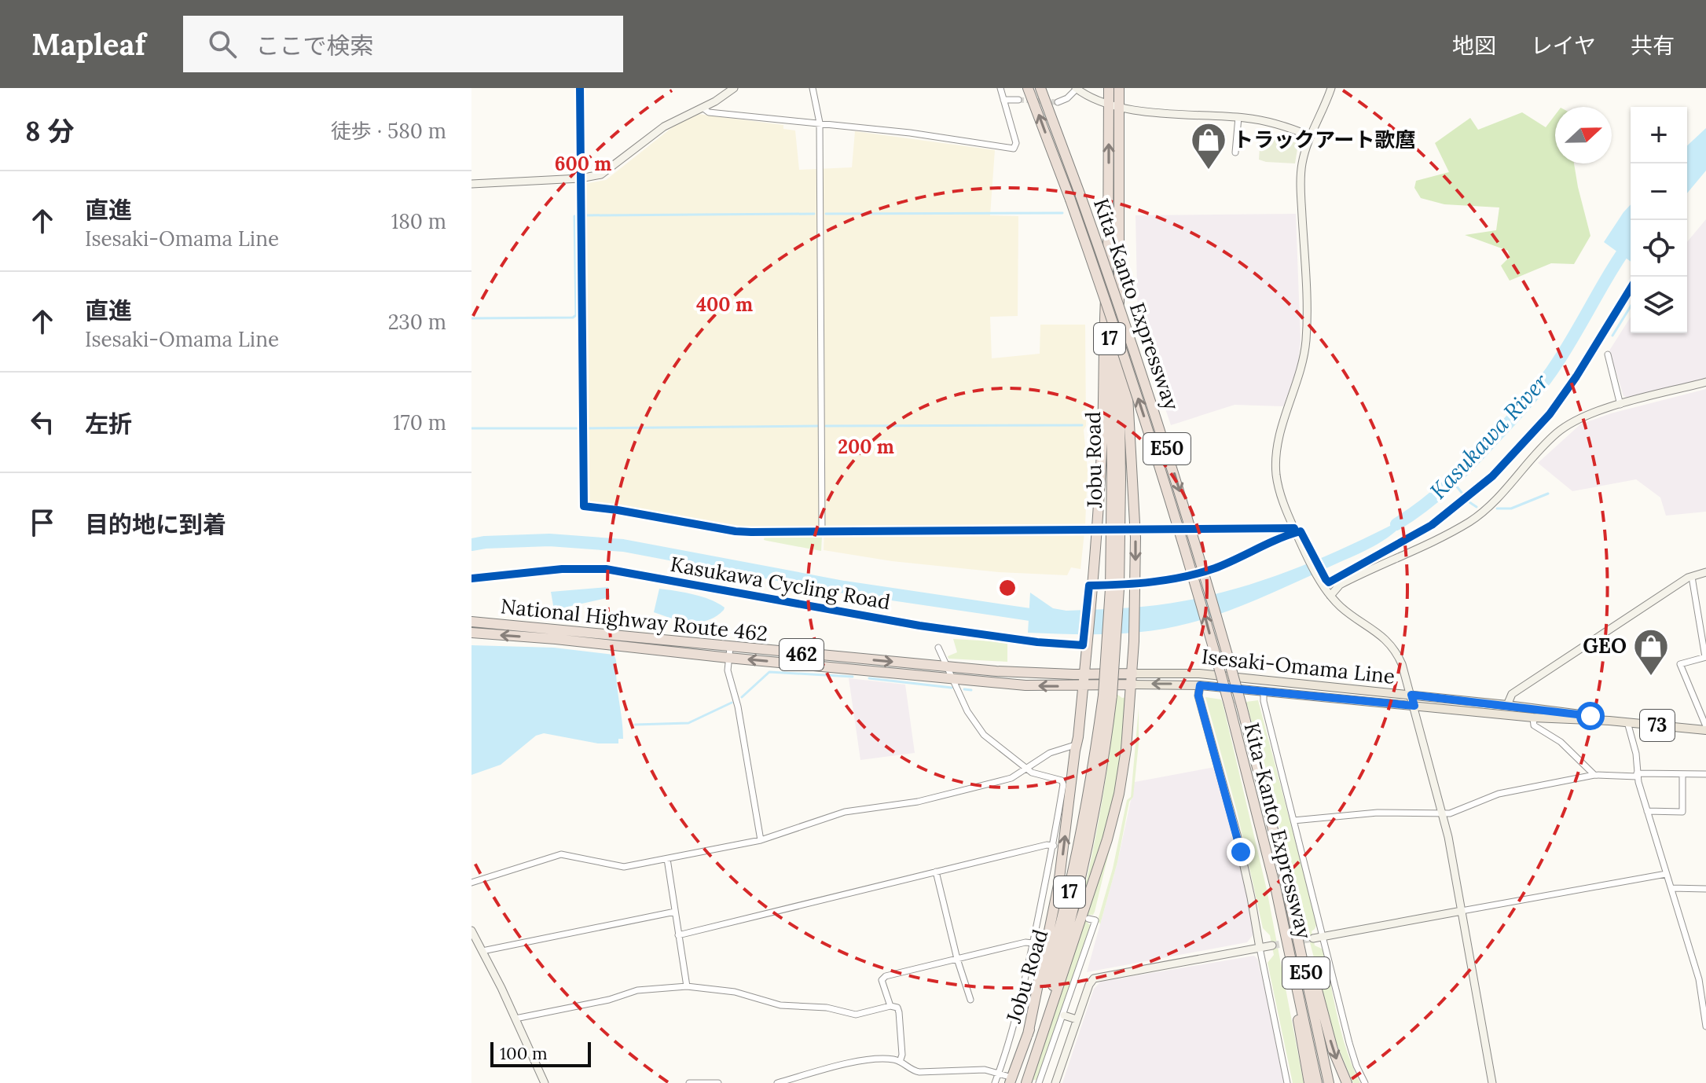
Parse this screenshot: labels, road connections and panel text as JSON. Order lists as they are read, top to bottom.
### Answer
{
  "streets": {
    "highway": [
      "Kita-Kanto Expressway",
      "17",
      "E50",
      "Jobu Road",
      "National Highway Route 462",
      "462"
    ],
    "main road": ["Isesaki-Omama Line", "73"],
    "cycle path": ["Kasukawa Cycling Road"]
  },
  "crossings": [
    ["National Highway Route 462", "Isesaki-Omama Line"]
  ],
  "water": ["Kasukawa River"],
  "places": {
    "shop": ["トラックアート歌麿", "GEO"]
  },
  "scale_bar": "100 m",
  "north": "right",
  "page": {
    "header": "Mapleaf",
    "search": "ここで検索",
    "nav": ["地図", "レイヤ", "共有"],
    "heading": ["8 分", "徒歩 · 580 m"],
    "map_buttons": ["+", "−"],
    "list": [
      ["直進", "Isesaki-Omama Line", "180 m"],
      ["直進", "Isesaki-Omama Line", "230 m"],
      ["左折", "170 m"],
      "目的地に到着"
    ],
    "scale": "100 m"
  },
  "rings": ["600 m", "400 m", "200 m"]
}
